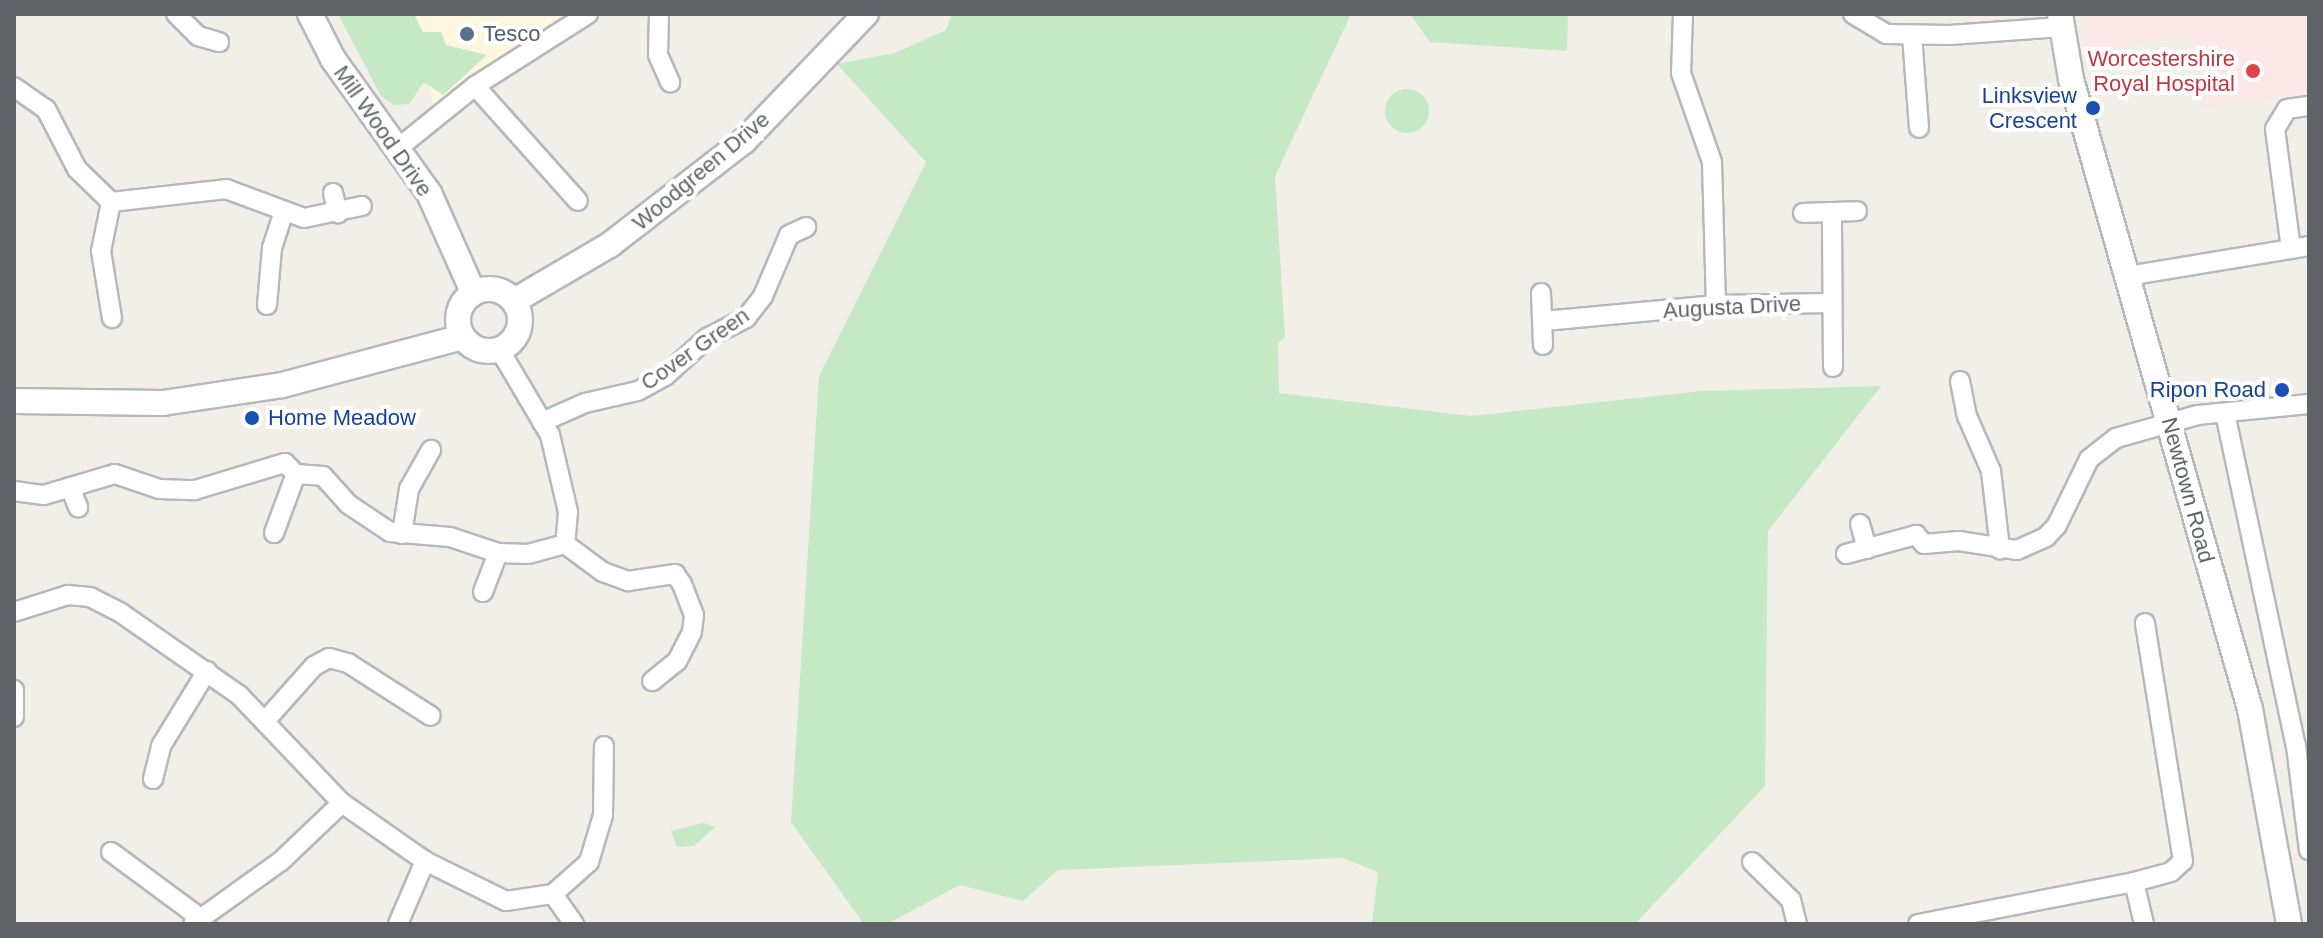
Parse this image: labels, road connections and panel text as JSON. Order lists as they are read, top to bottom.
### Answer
{
  "streets": {
    "main road": ["Mill Wood Drive", "Woodgreen Drive", "Newtown Road"],
    "street": ["Augusta Drive", "Cover Green"]
  },
  "crossings": [
    ["Mill Wood Drive", "Woodgreen Drive"]
  ],
  "places": [
    "Tesco",
    "Worcestershire Royal Hospital",
    "Linksview Crescent",
    "Ripon Road",
    "Home Meadow"
  ]
}
